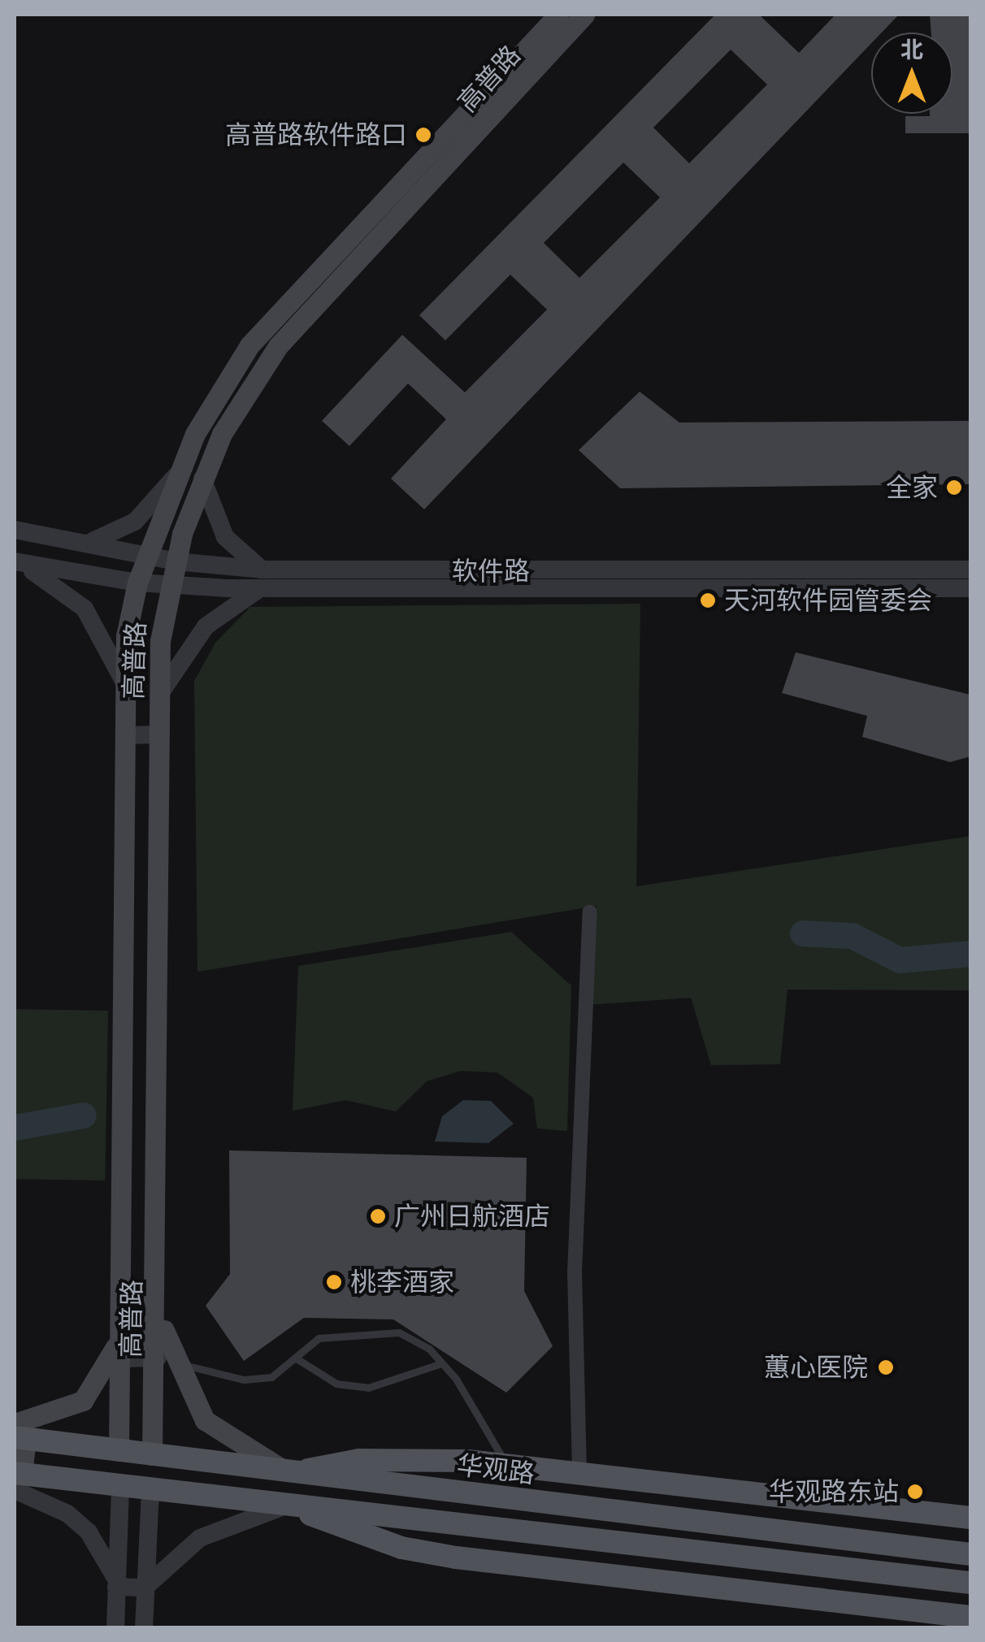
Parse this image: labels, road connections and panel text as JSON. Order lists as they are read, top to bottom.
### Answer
{
  "streets": {
    "main road": ["高普路", "华观路"],
    "street": ["软件路"]
  },
  "crossings": [
    ["高普路", "软件路"],
    ["高普路", "华观路"]
  ],
  "places": [
    "高普路软件路口",
    "全家",
    "天河软件园管委会",
    "广州日航酒店",
    "桃李酒家",
    "蕙心医院",
    "华观路东站"
  ],
  "north": "top"
}
